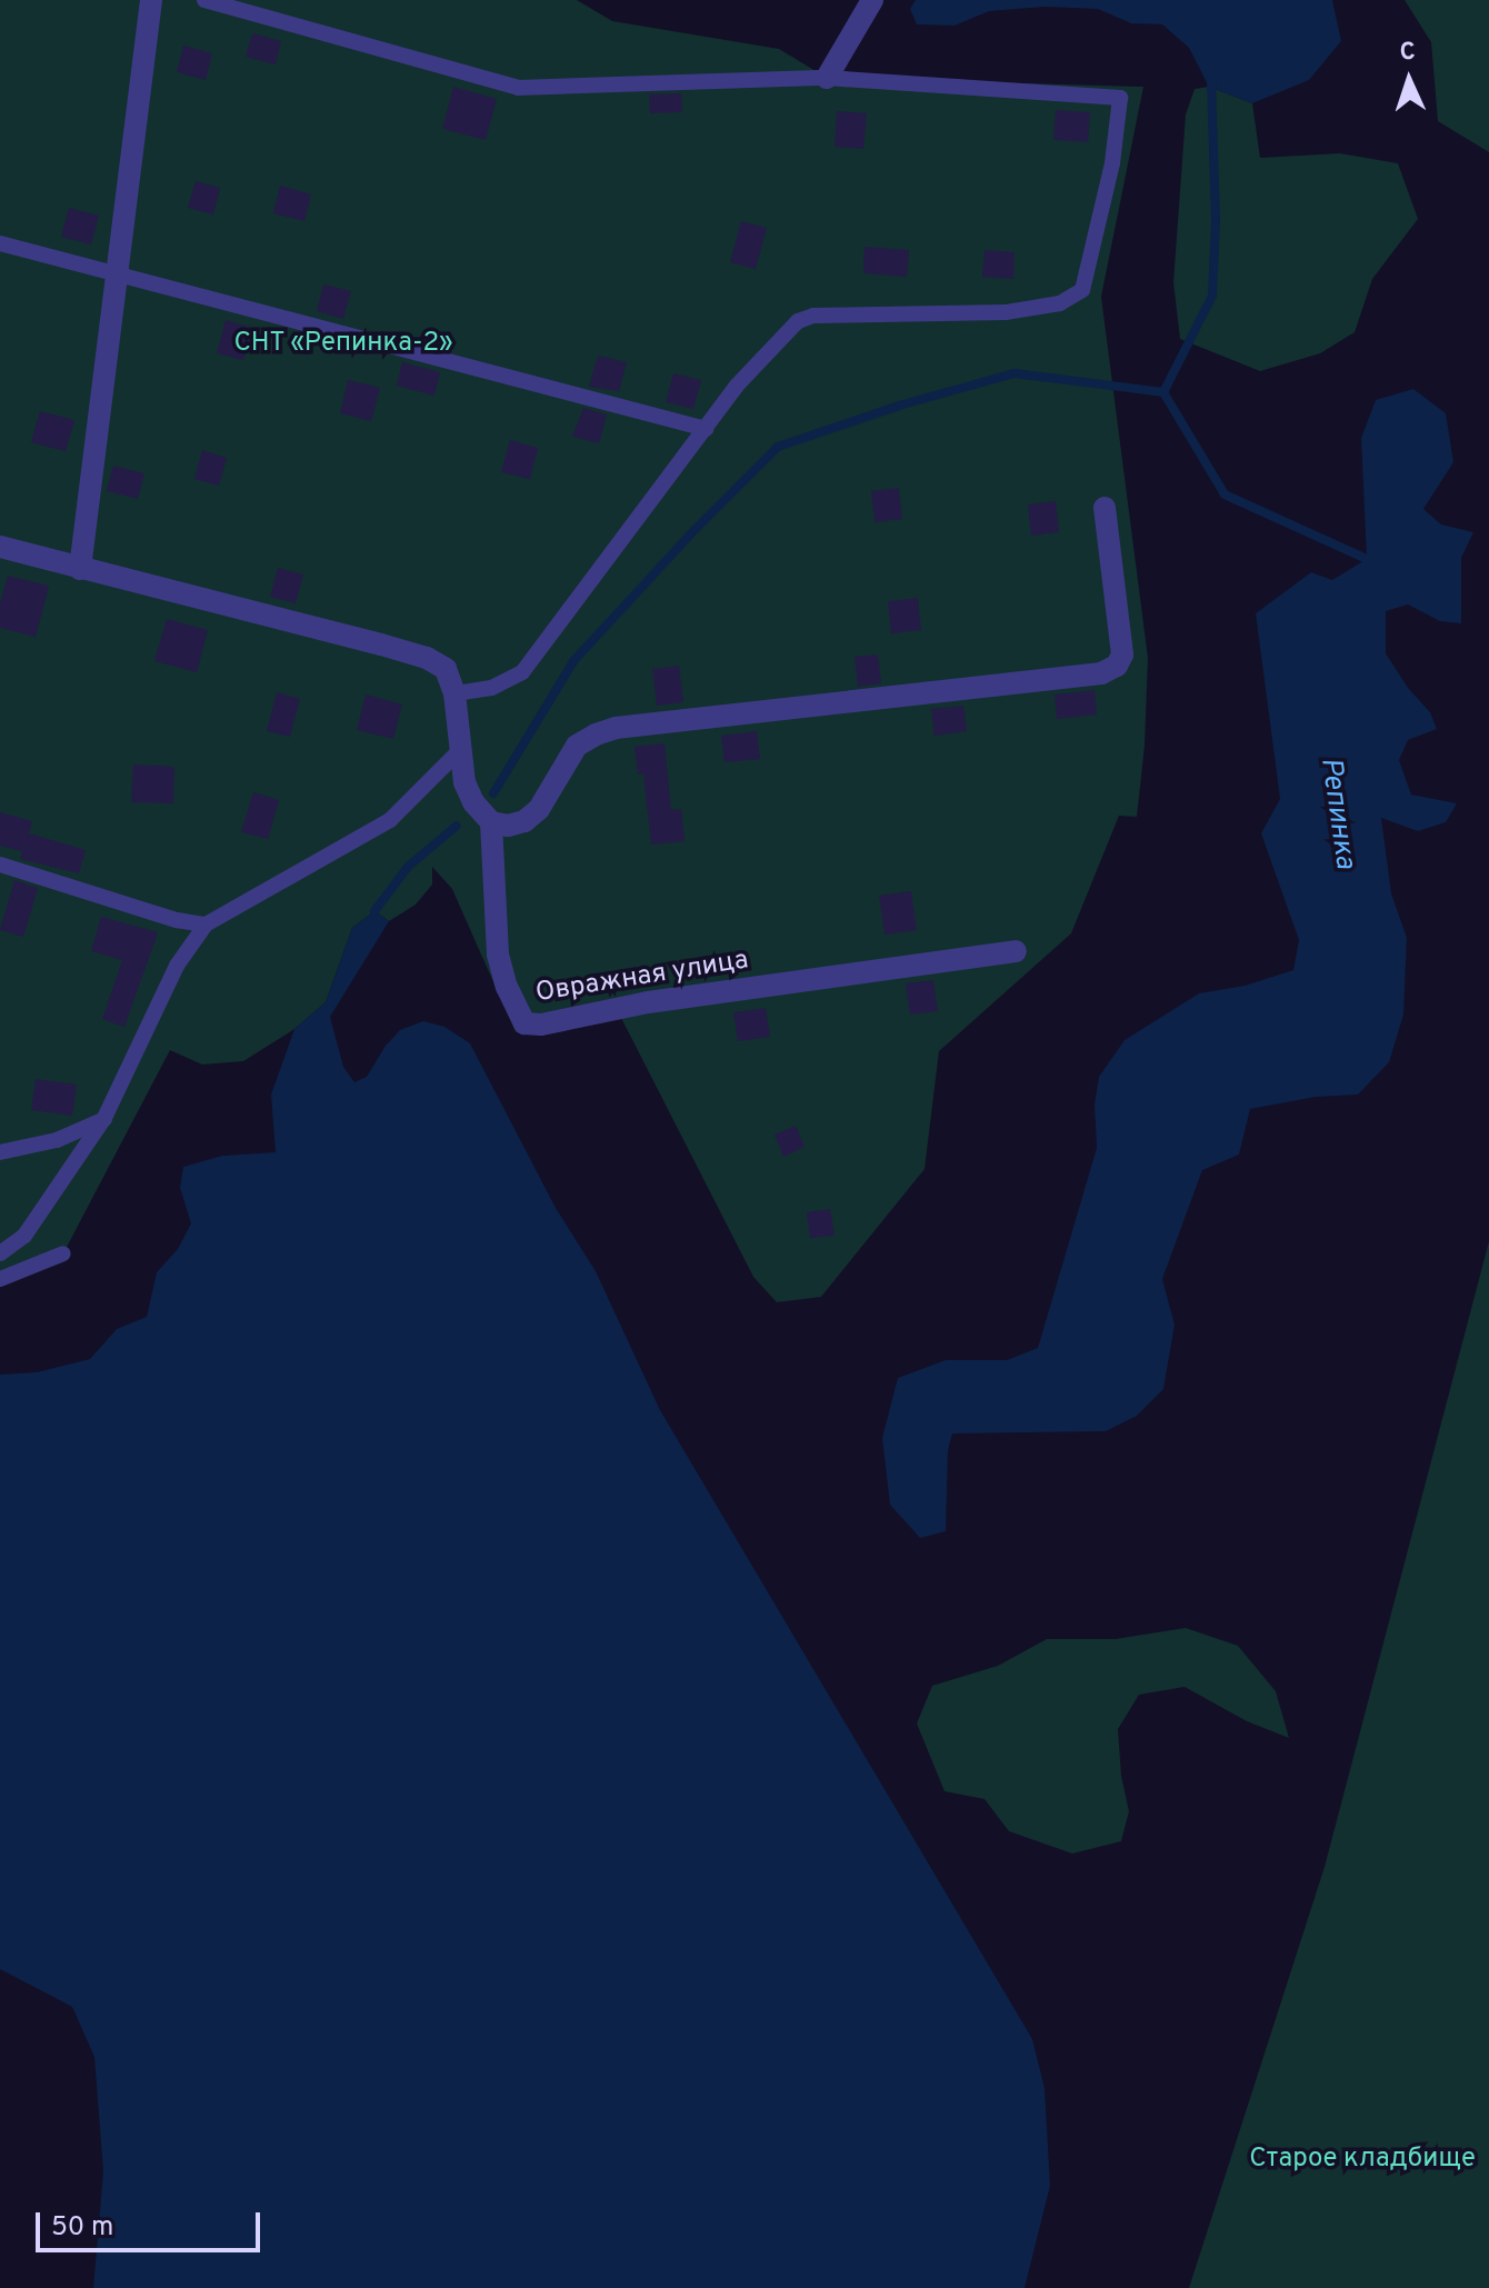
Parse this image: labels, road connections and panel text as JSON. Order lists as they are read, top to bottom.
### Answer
{
  "streets": {
    "street": ["Овражная улица"]
  },
  "water": ["Репинка"],
  "parks": ["СНТ «Репинка-2»", "Старое кладбище"],
  "scale_bar": "50 m",
  "north": "top"
}
